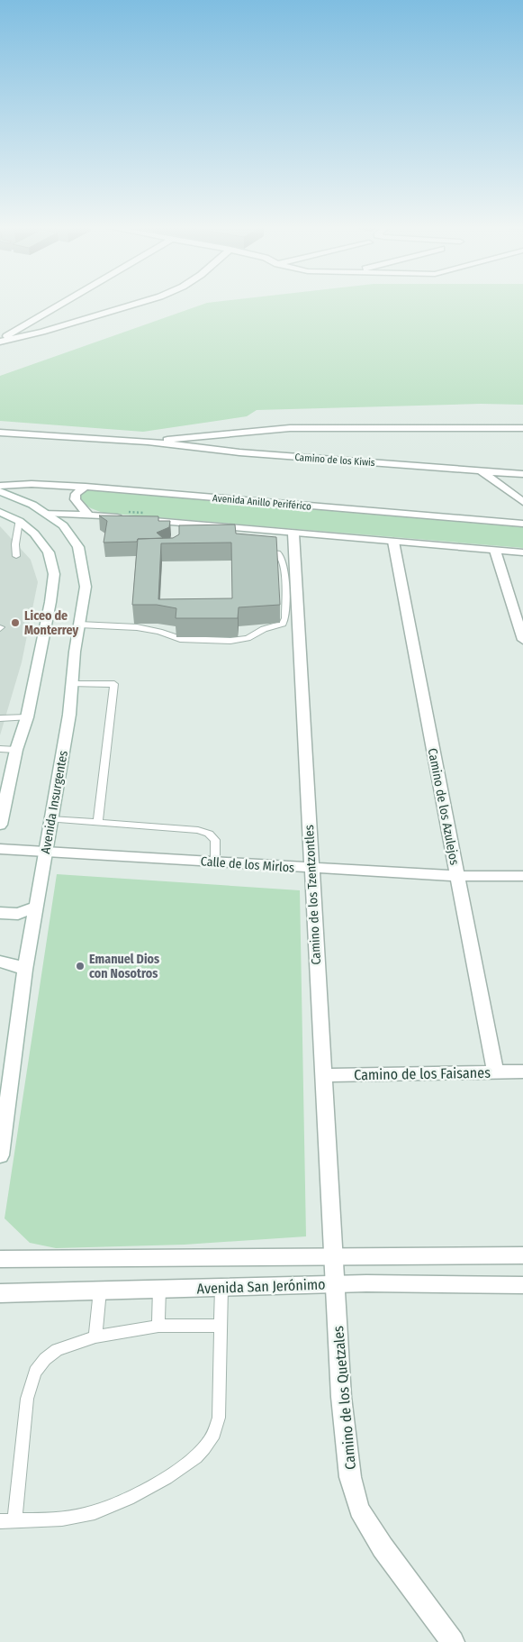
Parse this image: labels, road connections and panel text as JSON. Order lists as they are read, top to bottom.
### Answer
{
  "streets": {
    "street": [
      "Camino de los Kiwis",
      "Avenida Anillo Periférico",
      "Avenida Insurgentes",
      "Camino de los Azulejos",
      "Calle de los Mirlos",
      "Camino de los Tzentzontles",
      "Camino de los Faisanes",
      "Avenida San Jerónimo",
      "Camino de los Quetzales"
    ]
  },
  "crossings": [
    ["Avenida Insurgentes", "Calle de los Mirlos"],
    ["Camino de los Azulejos", "Calle de los Mirlos"],
    ["Camino de los Azulejos", "Camino de los Faisanes"],
    ["Calle de los Mirlos", "Camino de los Tzentzontles"],
    ["Camino de los Tzentzontles", "Camino de los Faisanes"],
    ["Camino de los Tzentzontles", "Avenida San Jerónimo"],
    ["Camino de los Tzentzontles", "Camino de los Quetzales"],
    ["Avenida San Jerónimo", "Camino de los Quetzales"]
  ],
  "places": ["Liceo de Monterrey", "Emanuel Dios con Nosotros"]
}
